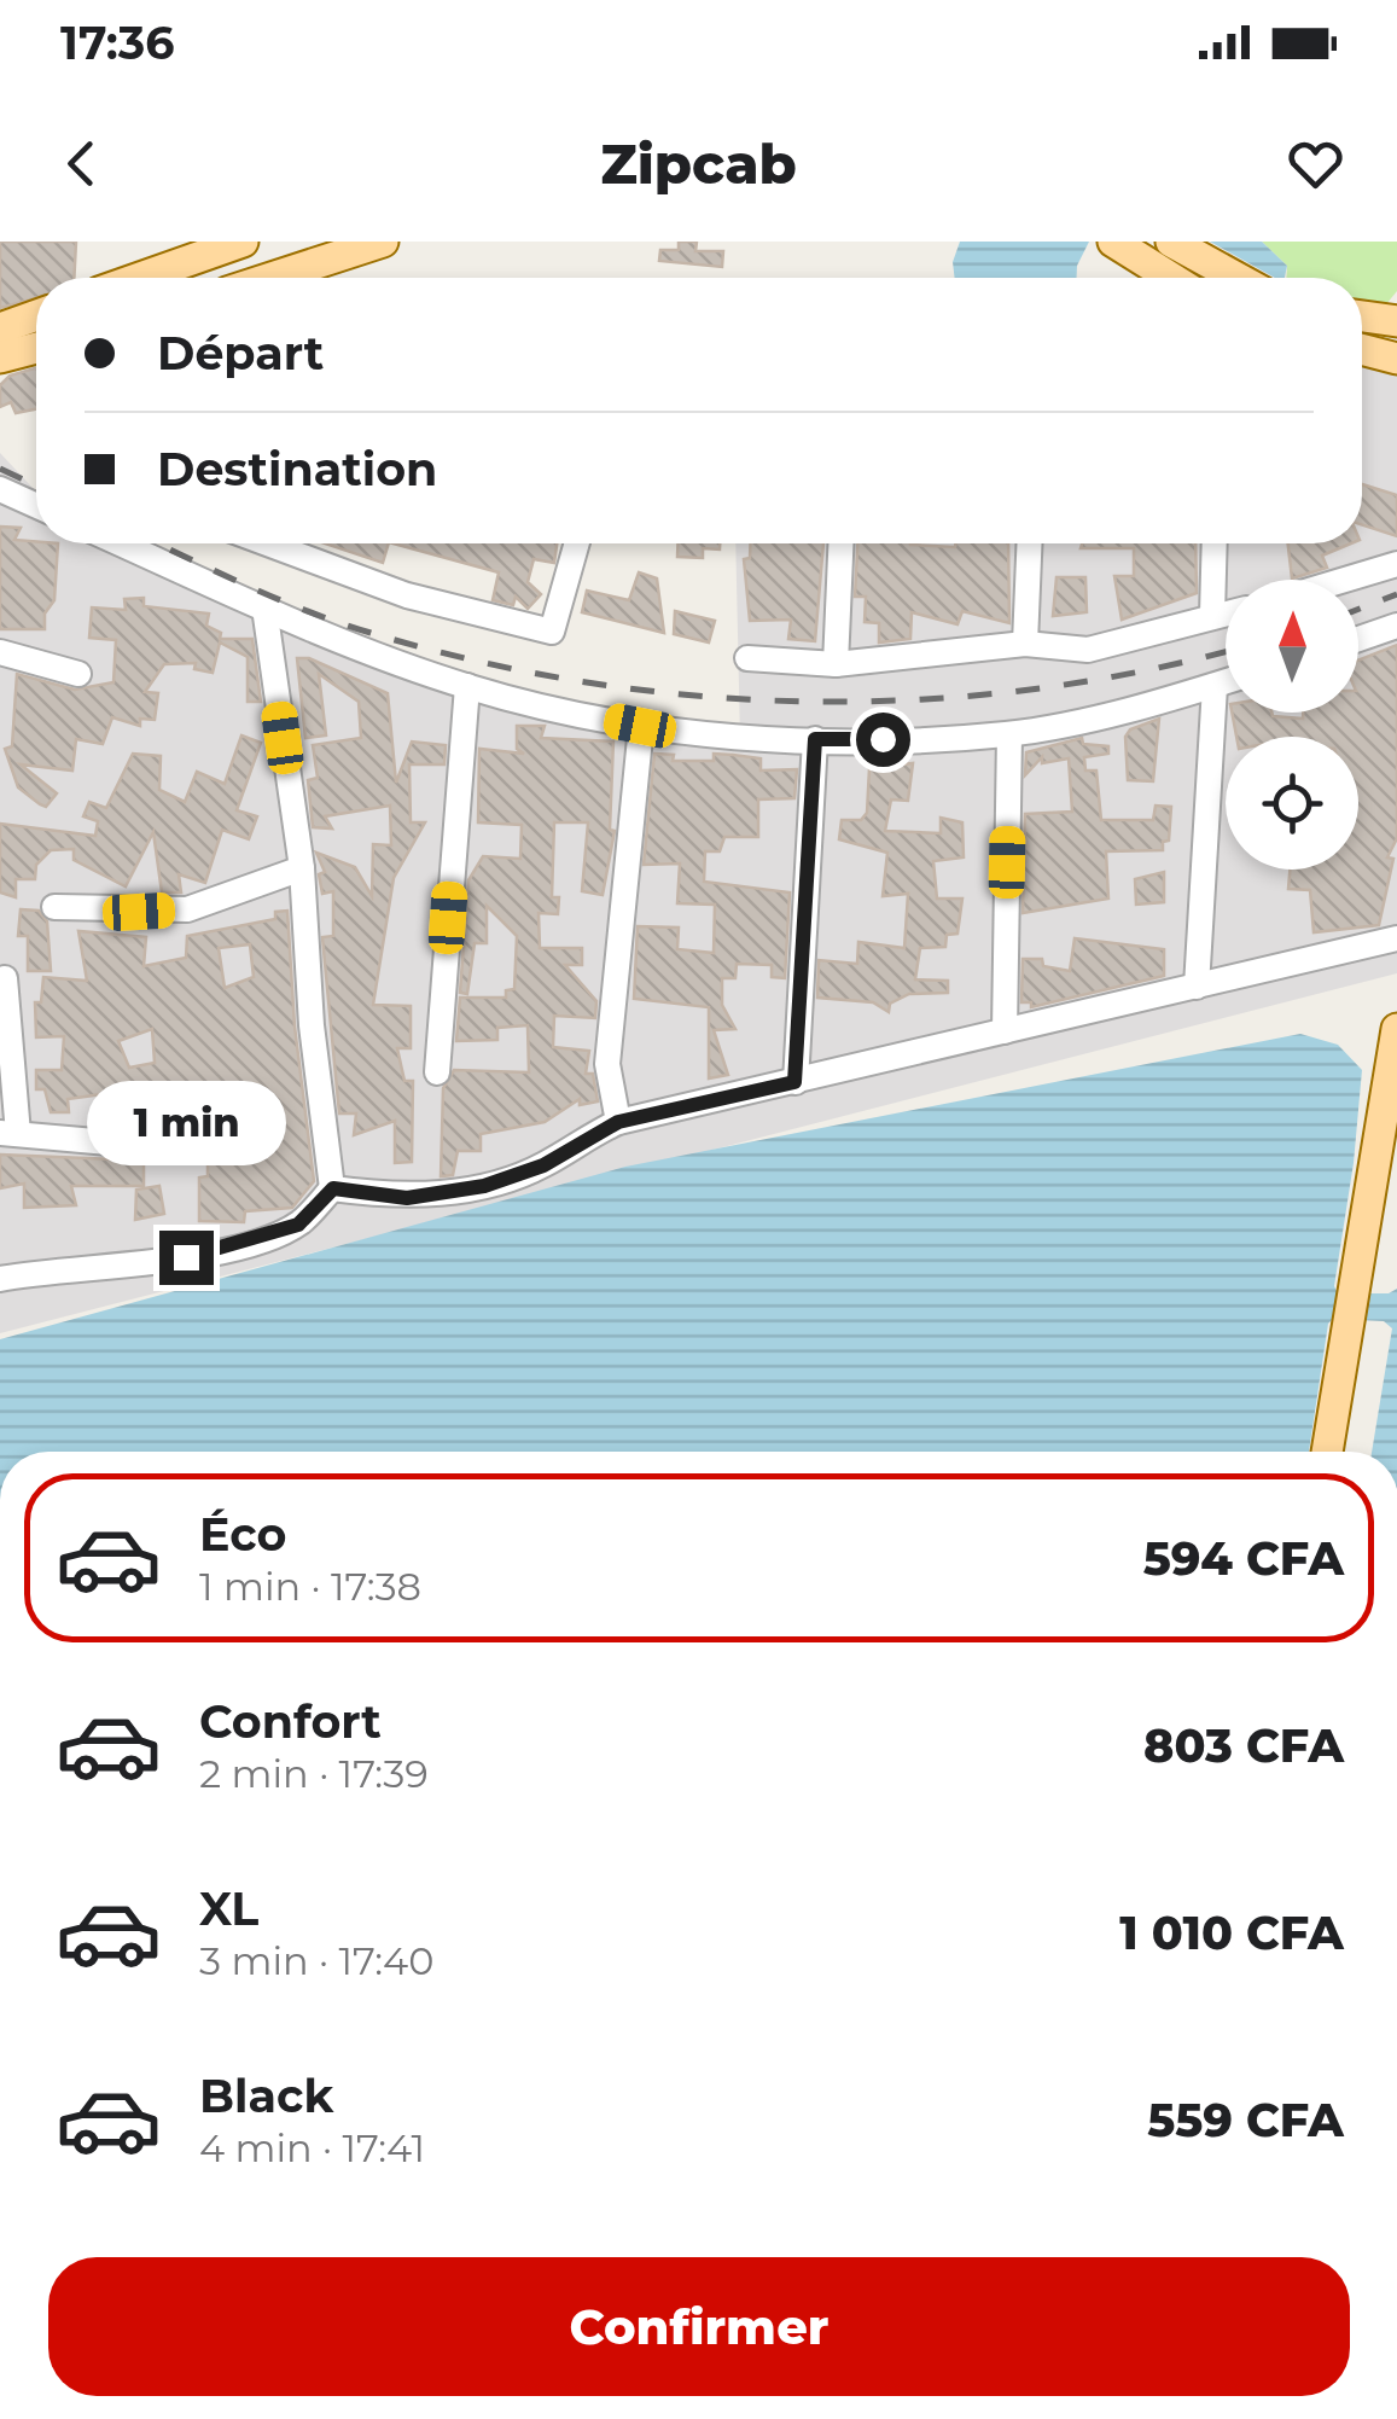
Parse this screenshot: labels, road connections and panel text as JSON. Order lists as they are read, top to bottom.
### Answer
{
  "north": "top",
  "page": {
    "status": "17:36",
    "header": "Zipcab",
    "banner": ["Départ", "Destination"],
    "bubble": "1 min",
    "list": [
      {
        "name": "Éco",
        "note": "1 min · 17:38",
        "value": "594 CFA"
      },
      {
        "name": "Confort",
        "note": "2 min · 17:39",
        "value": "803 CFA"
      },
      {
        "name": "XL",
        "note": "3 min · 17:40",
        "value": "1 010 CFA"
      },
      {
        "name": "Black",
        "note": "4 min · 17:41",
        "value": "559 CFA"
      }
    ],
    "buttons": "Confirmer"
  }
}
